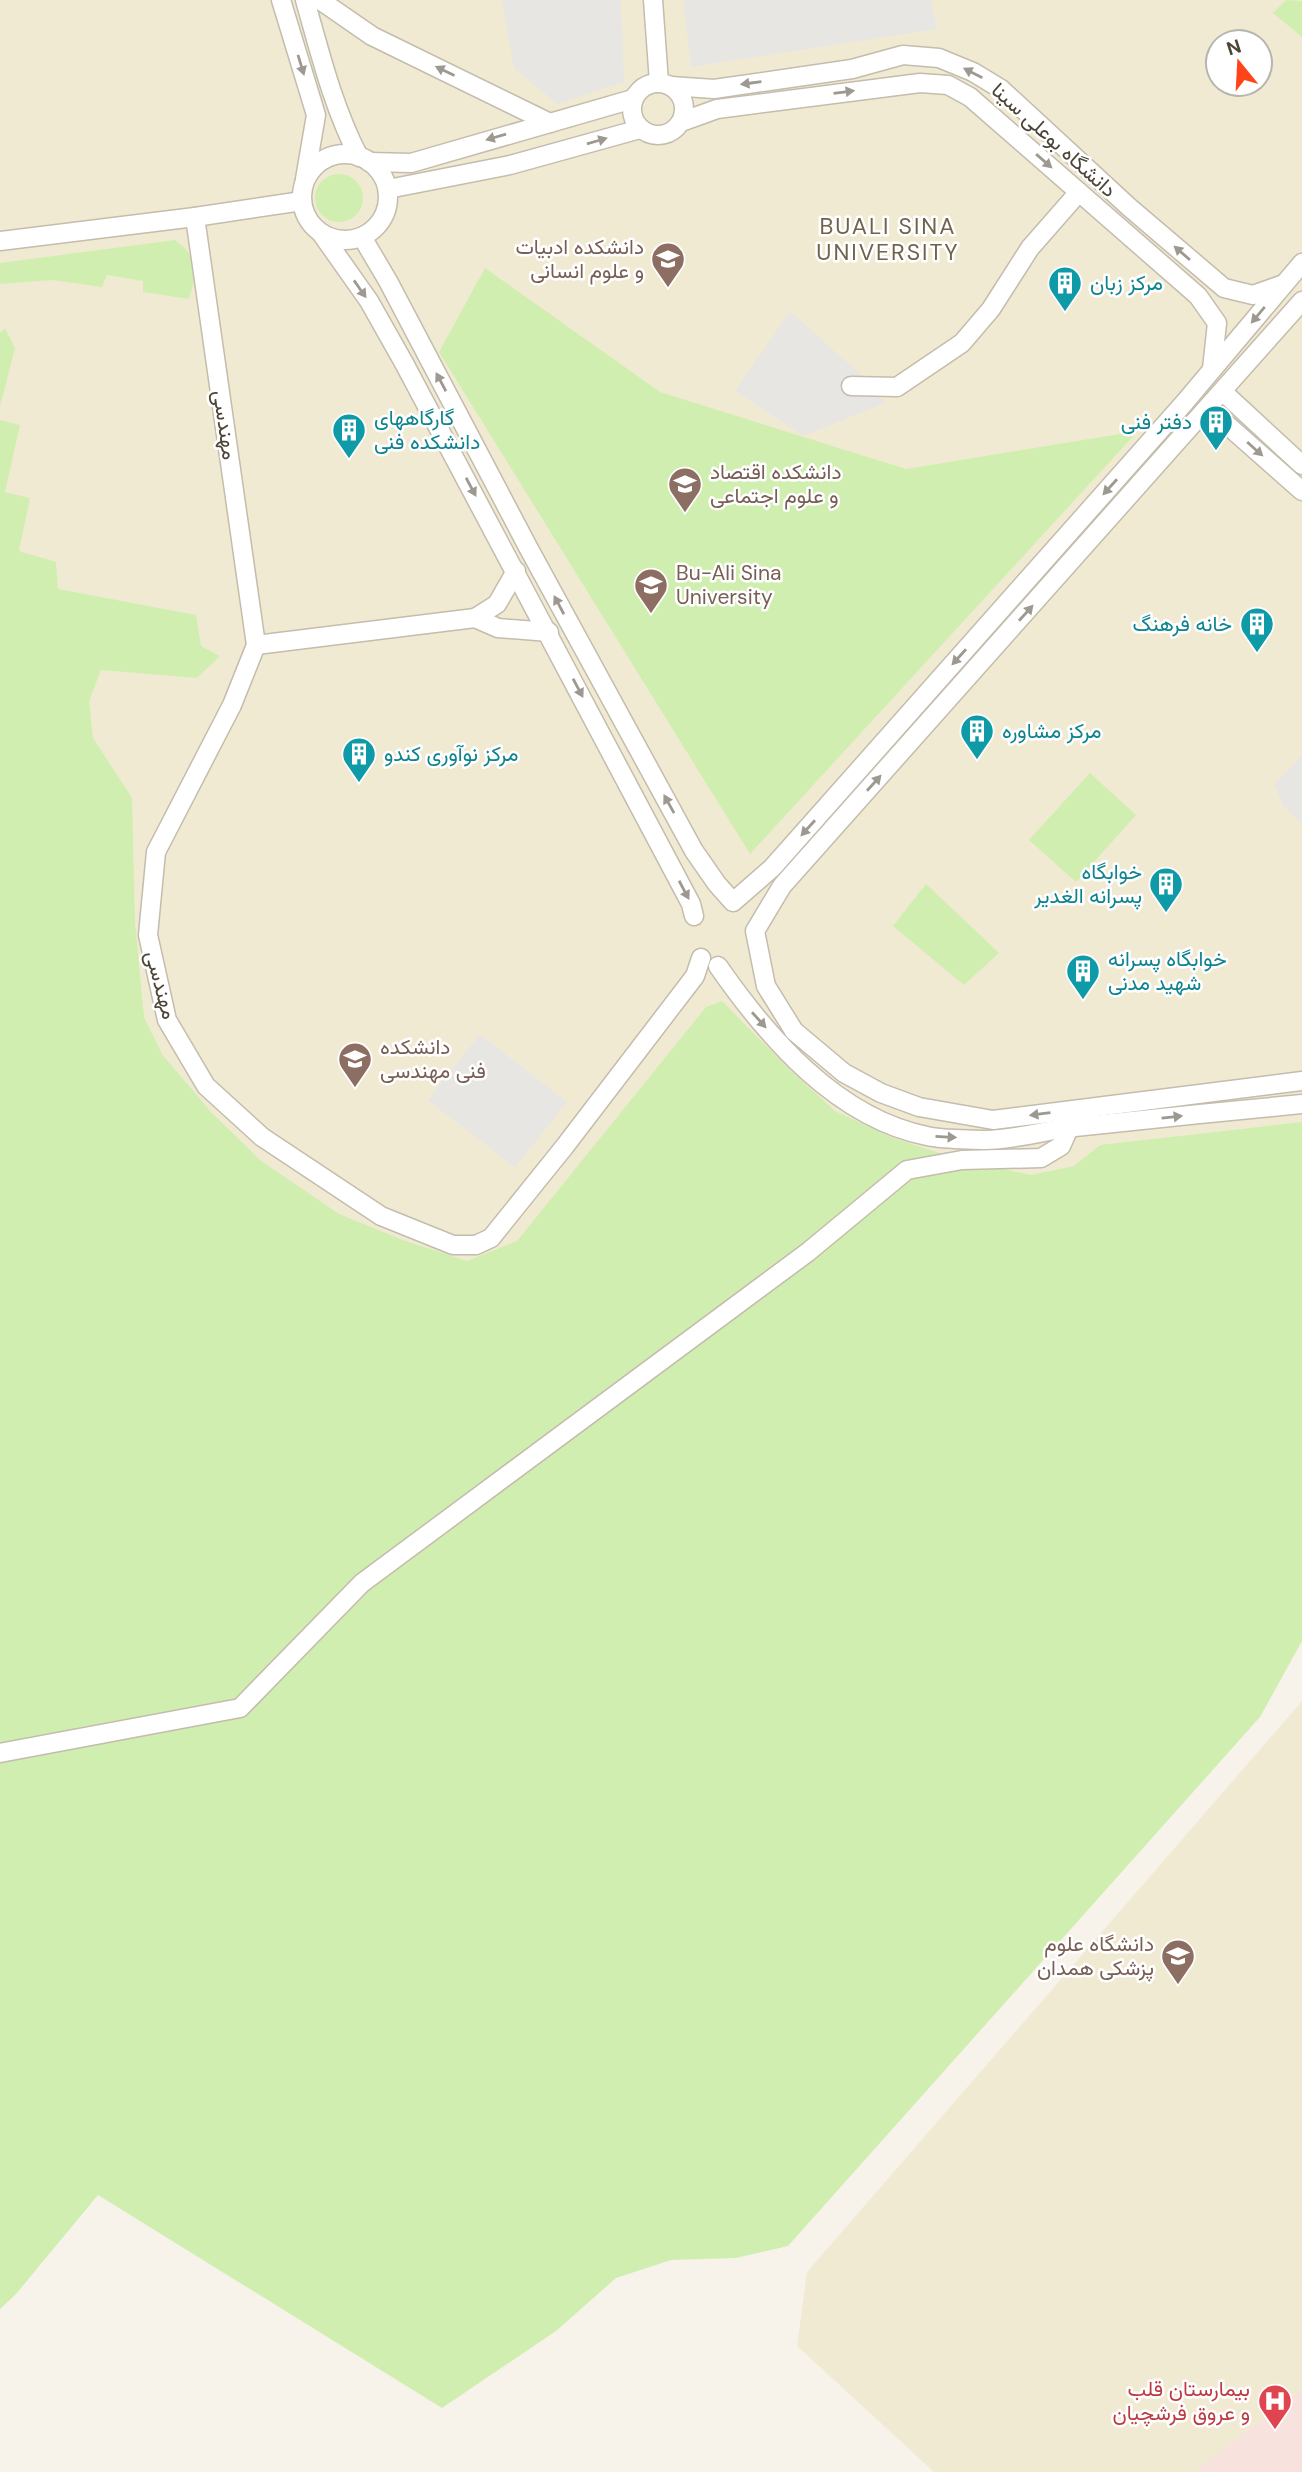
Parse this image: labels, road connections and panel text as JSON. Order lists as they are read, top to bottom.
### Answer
{
  "streets": {
    "street": ["دانشگاه بوعلی سینا", "مهندسی"]
  },
  "districts": ["BUALI SINA UNIVERSITY"],
  "places": {
    "school or university": [
      "دانشکده ادبیات و علوم انسانی",
      "دانشکده اقتصاد و علوم اجتماعی",
      "Bu-Ali Sina University",
      "دانشکده فنی مهندسی",
      "دانشگاه علوم پزشکی همدان"
    ],
    "building": [
      "مرکز زبان",
      "دفتر فنی",
      "گارگاههای دانشکده فنی",
      "خانه فرهنگ",
      "مرکز مشاوره",
      "مرکز نوآوری کندو",
      "خوابگاه پسرانه الغدیر",
      "خوابگاه پسرانه شهید مدنی"
    ],
    "hospital": ["بیمارستان قلب و عروق فرشچیان"]
  },
  "north": "top"
}
